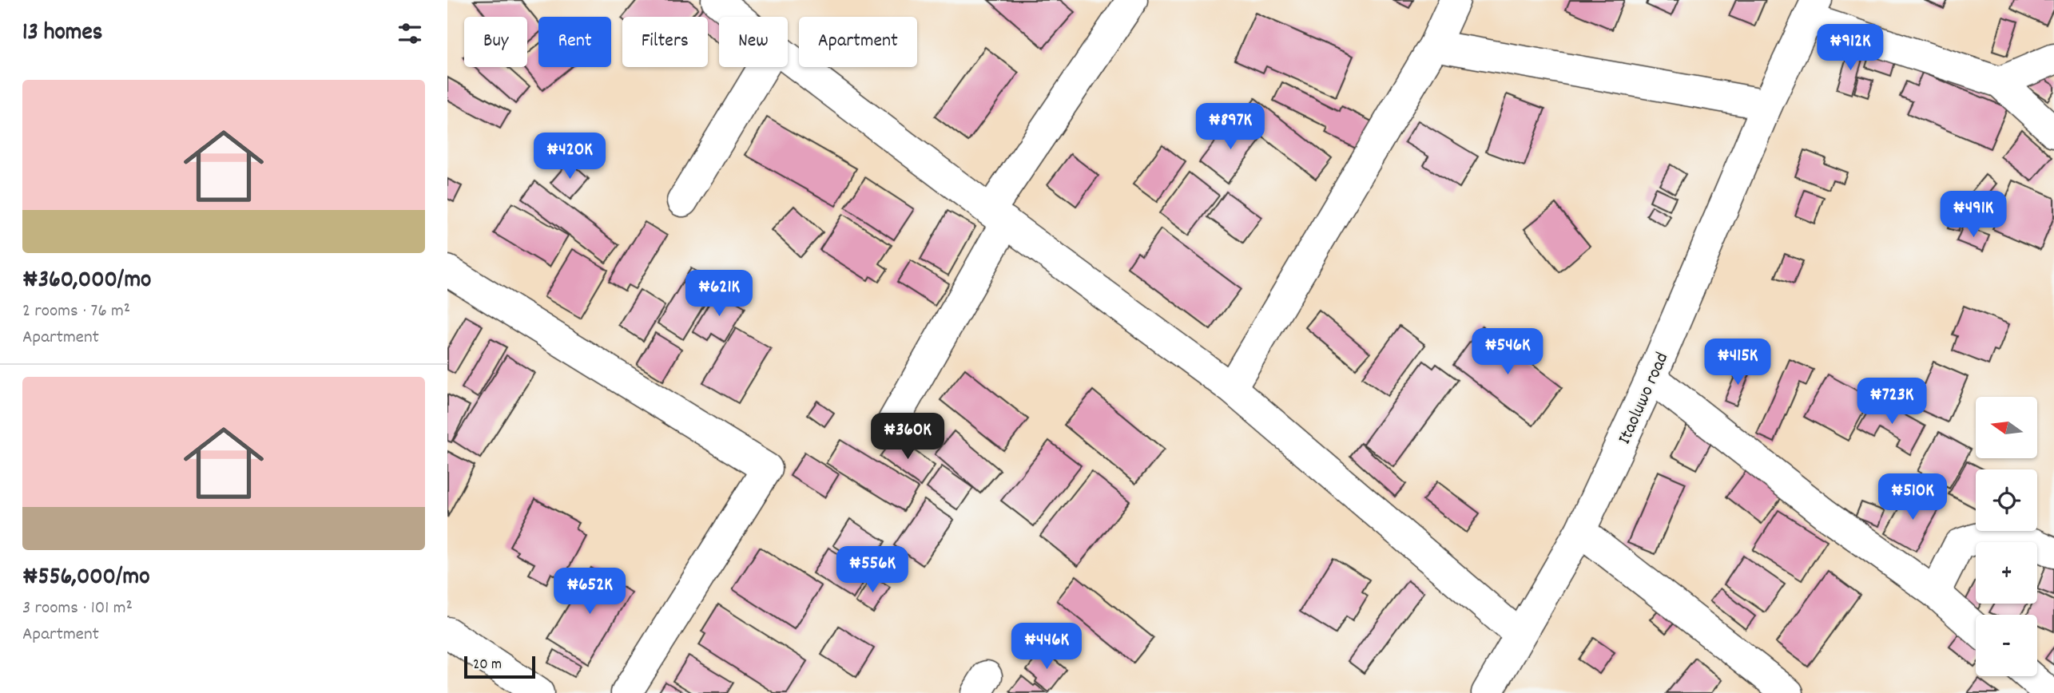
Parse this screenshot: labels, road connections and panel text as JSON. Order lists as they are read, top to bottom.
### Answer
{
  "streets": {
    "street": ["Itaoluwo road"]
  },
  "scale_bar": "20 m",
  "north": "left",
  "page": {
    "heading": "13 homes",
    "chip": [
      "Buy",
      "Rent",
      "Filters",
      "New",
      "Apartment"
    ],
    "price": [
      "₦912K",
      "₦897K",
      "₦420K",
      "₦491K",
      "₦621K",
      "₦546K",
      "₦415K",
      "₦723K",
      "₦360K",
      "₦510K",
      "₦556K",
      "₦652K",
      "₦446K"
    ],
    "list": [
      {
        "name": "₦360,000/mo",
        "note": "2 rooms · 76 m² · Apartment"
      },
      {
        "name": "₦556,000/mo",
        "note": "3 rooms · 101 m² · Apartment"
      }
    ],
    "map_buttons": ["+", "−"],
    "scale": "20 m"
  }
}
